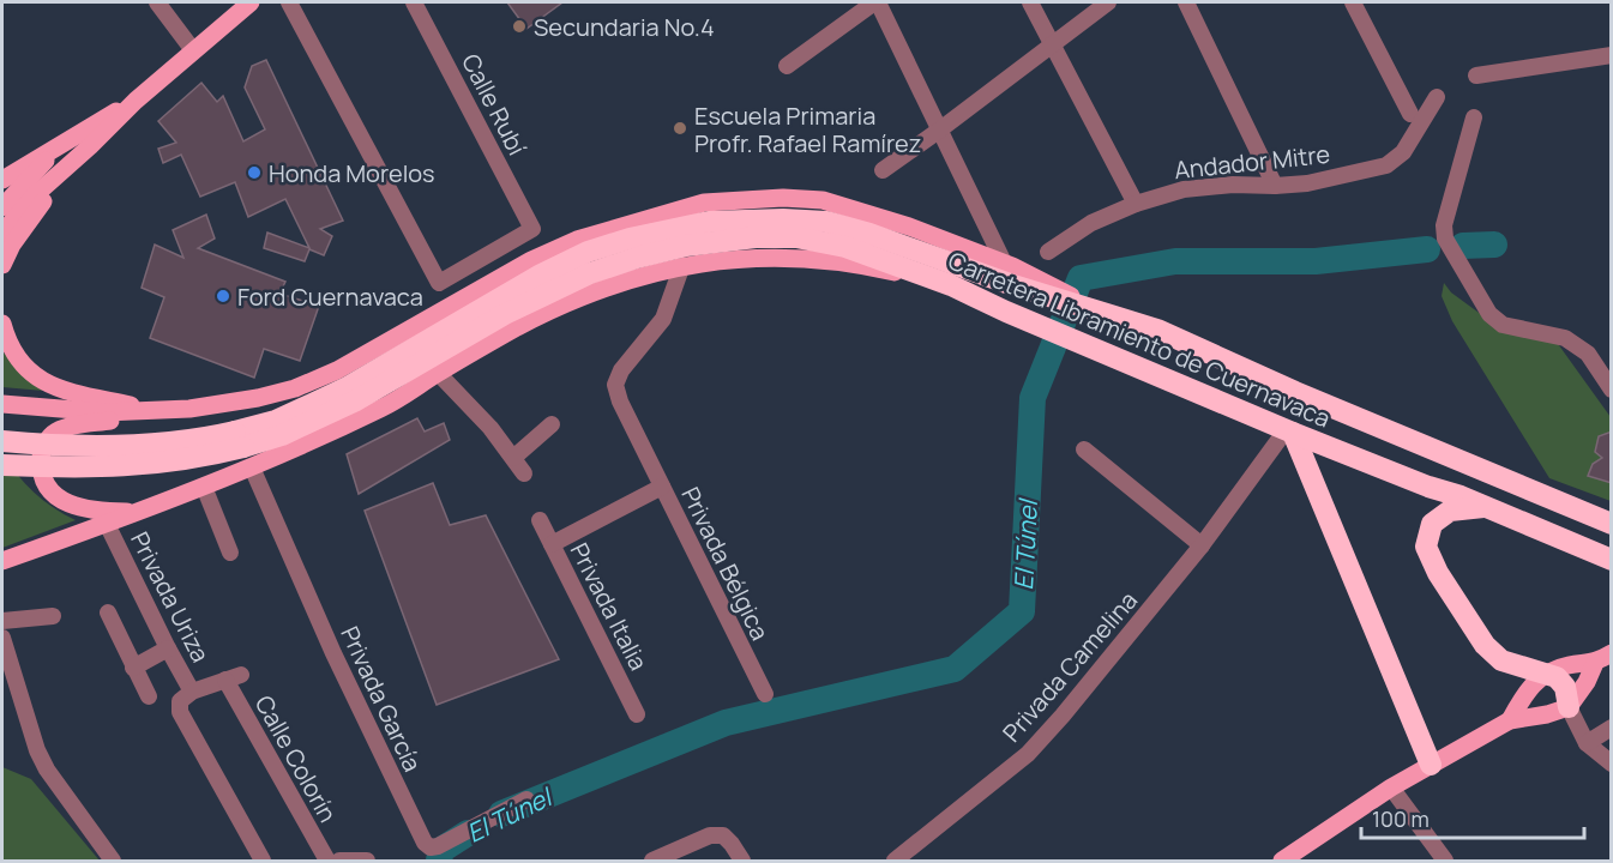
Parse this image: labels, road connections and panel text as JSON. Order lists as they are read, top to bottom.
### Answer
{
  "streets": {
    "highway": ["Carretera Libramiento de Cuernavaca"],
    "street": [
      "Calle Rubí",
      "Andador Mitre",
      "Privada Bélgica",
      "Privada Uriza",
      "Privada Italia",
      "Privada Camelina",
      "Privada García",
      "Calle Colorín"
    ]
  },
  "crossings": [
    ["Carretera Libramiento de Cuernavaca", "Privada Uriza"],
    ["Carretera Libramiento de Cuernavaca", "Privada Camelina"],
    ["Carretera Libramiento de Cuernavaca", "Privada García"],
    ["Privada Bélgica", "Privada Italia"],
    ["Privada Uriza", "Calle Colorín"]
  ],
  "water": ["El Túnel"],
  "places": [
    "Secundaria No.4",
    "Escuela Primaria Profr. Rafael Ramírez",
    "Honda Morelos",
    "Ford Cuernavaca"
  ],
  "scale_bar": "100 m"
}
